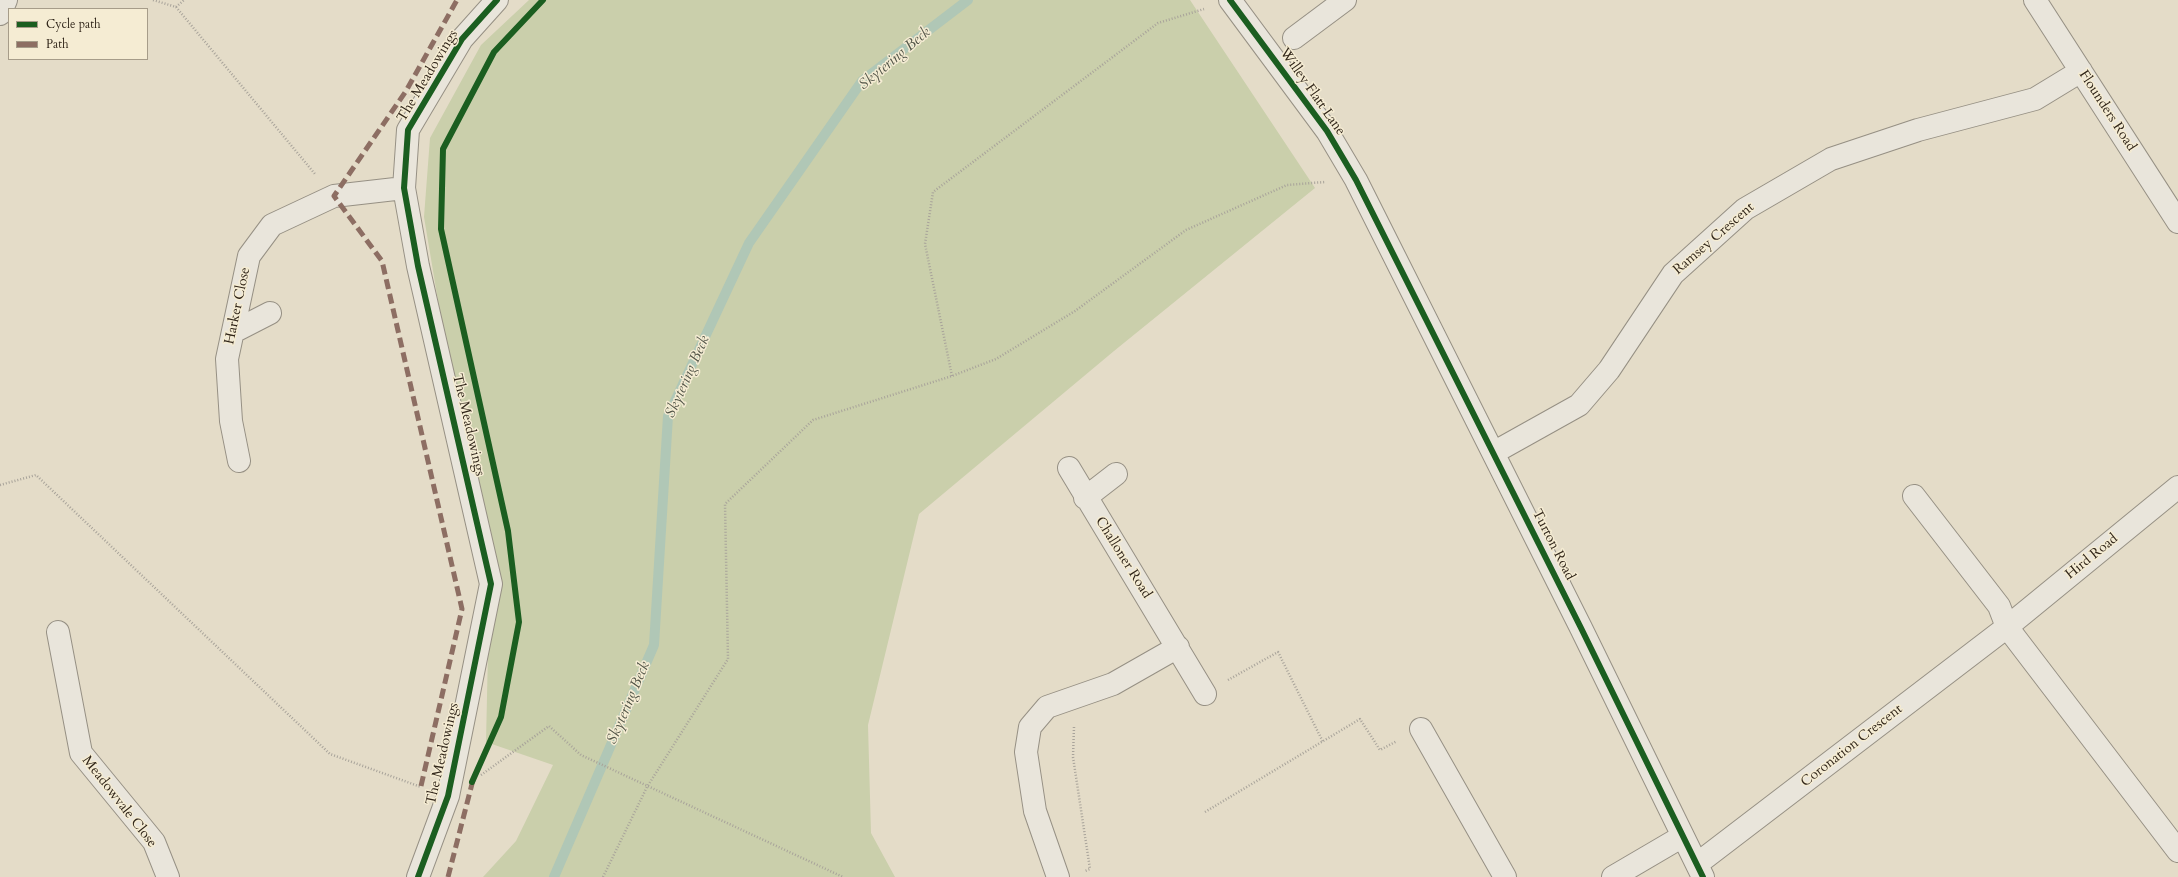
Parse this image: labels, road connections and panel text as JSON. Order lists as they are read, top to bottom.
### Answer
{
  "streets": {
    "street": [
      "The Meadowings",
      "Willey Flatt Lane",
      "Flounders Road",
      "Ramsey Crescent",
      "Harker Close",
      "Turton Road",
      "Hird Road",
      "Challoner Road",
      "Coronation Crescent",
      "Meadowvale Close"
    ]
  },
  "crossings": [
    ["The Meadowings", "Harker Close"],
    ["Willey Flatt Lane", "Turton Road"],
    ["Flounders Road", "Ramsey Crescent"],
    ["Ramsey Crescent", "Turton Road"],
    ["Turton Road", "Coronation Crescent"],
    ["Hird Road", "Coronation Crescent"]
  ],
  "water": ["Skytering Beck"],
  "legend": ["Cycle path", "Path"]
}
